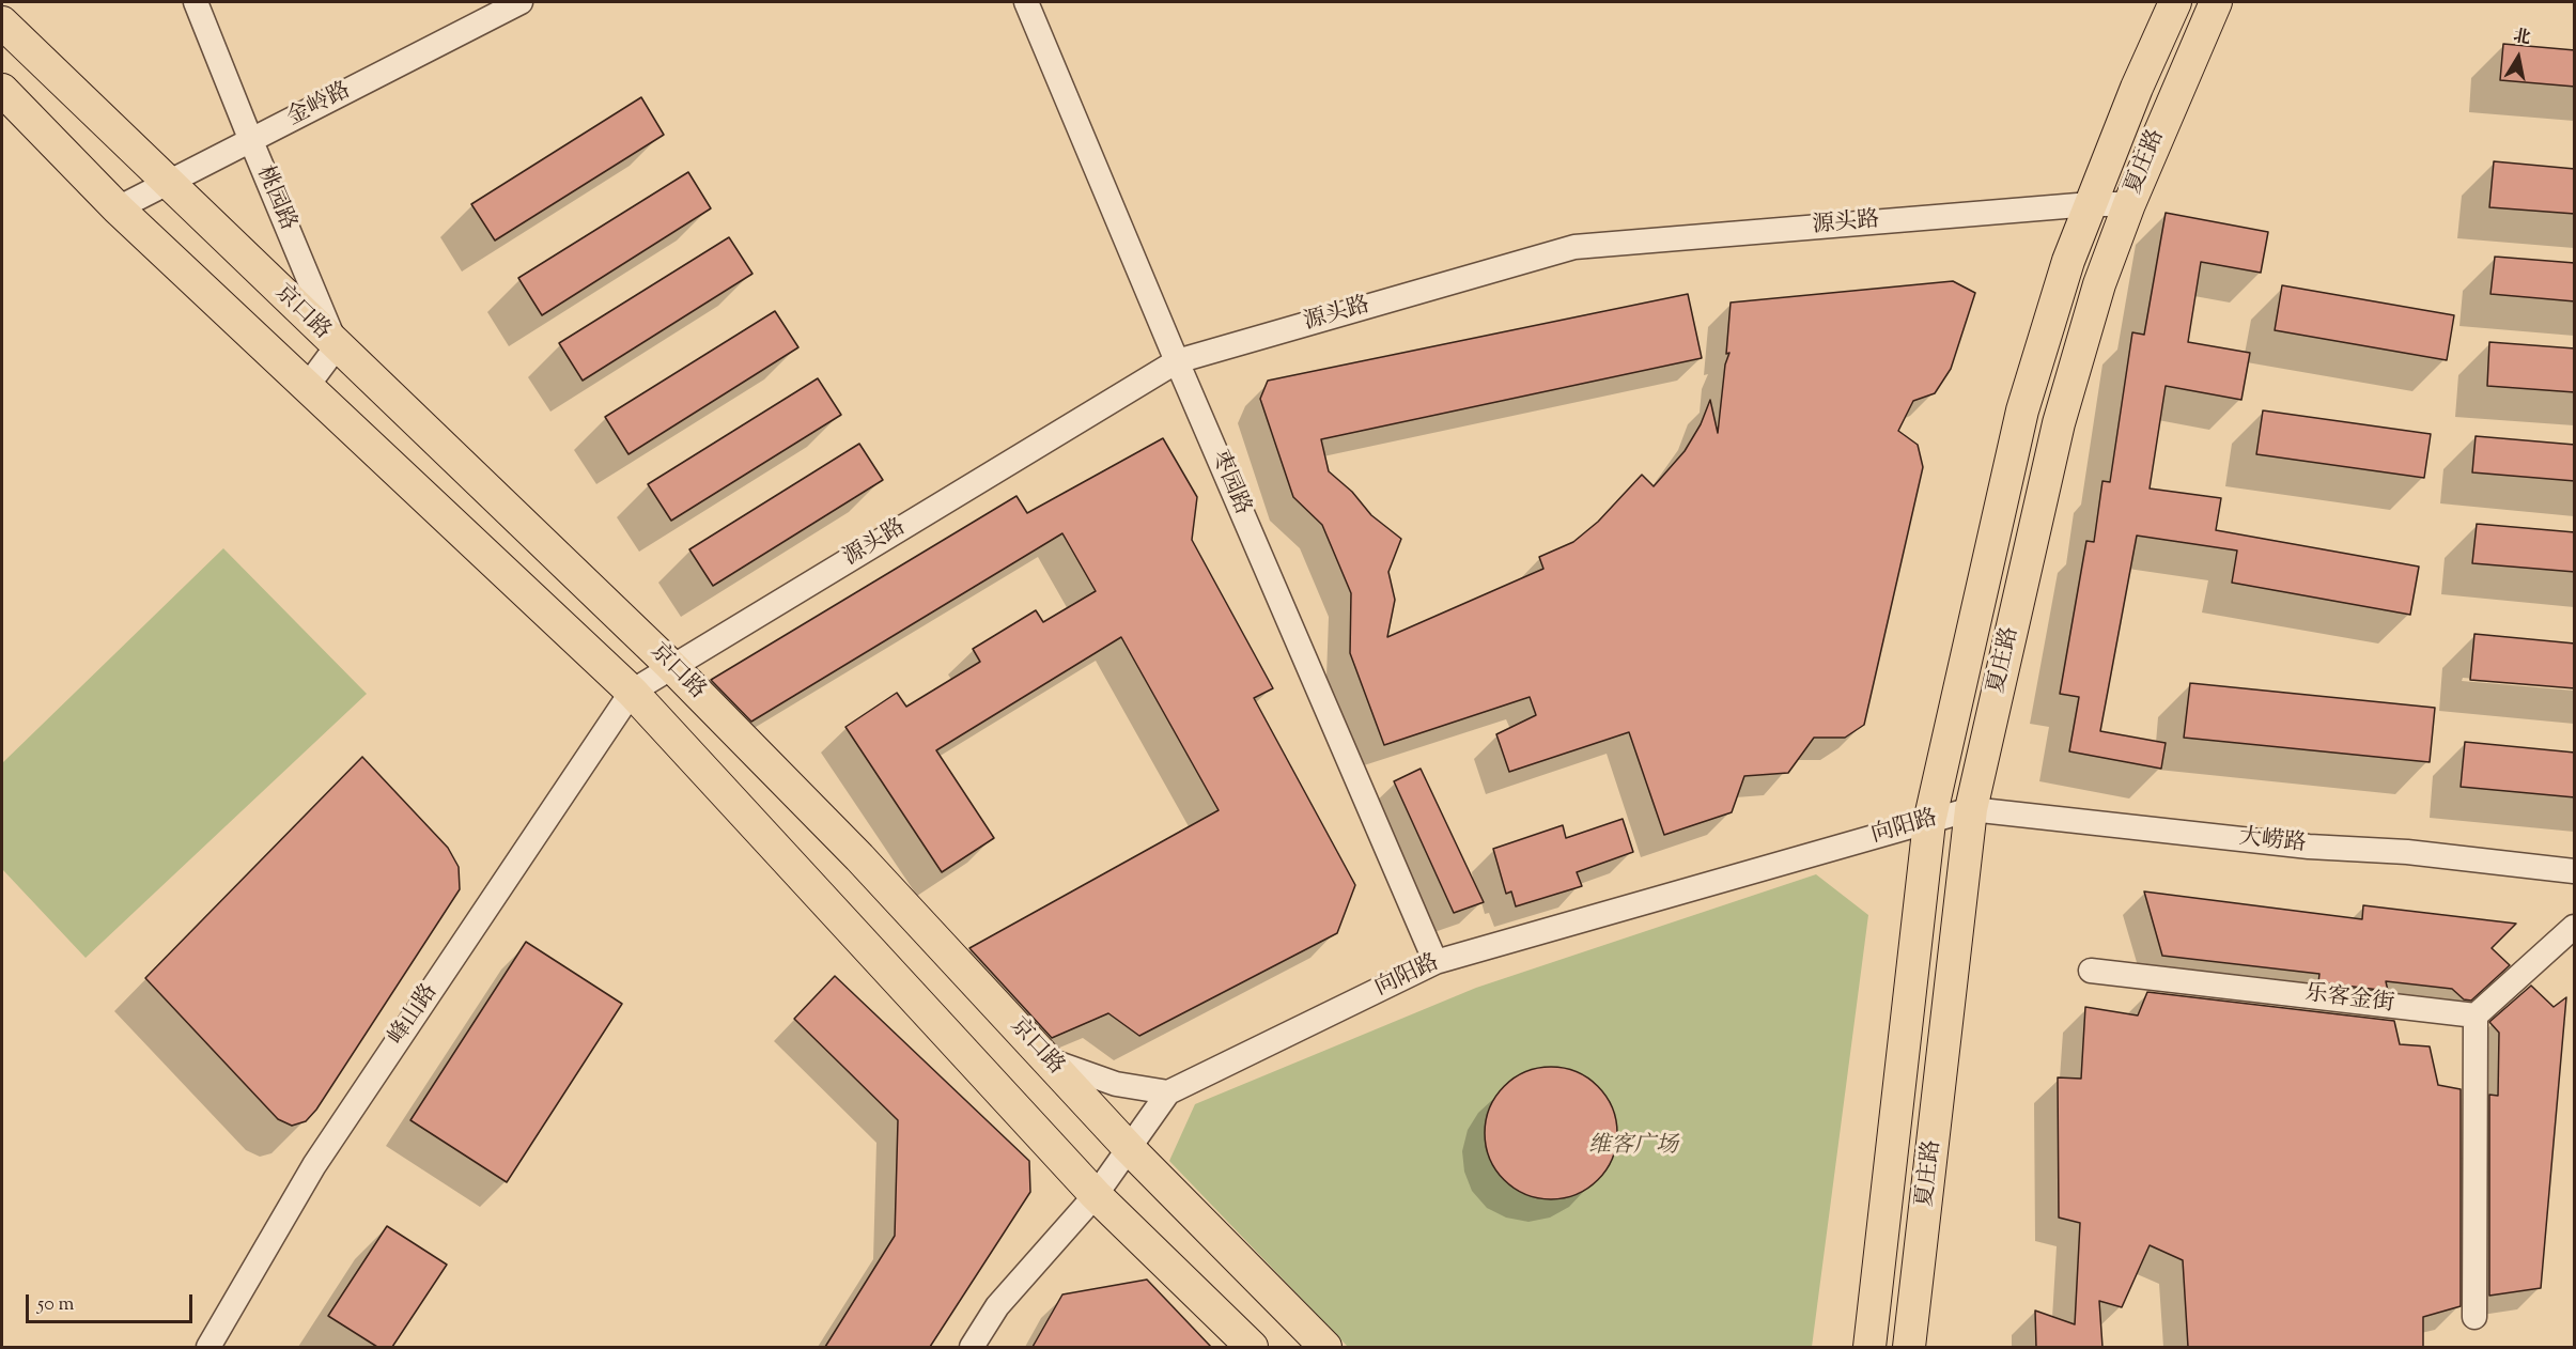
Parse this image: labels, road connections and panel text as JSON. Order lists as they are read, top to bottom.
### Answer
{
  "streets": {
    "main road": ["夏庄路", "京口路"],
    "street": [
      "金岭路",
      "桃园路",
      "源头路",
      "枣园路",
      "向阳路",
      "大崂路",
      "乐客金街",
      "峰山路"
    ]
  },
  "crossings": [
    ["金岭路", "桃园路"],
    ["金岭路", "京口路"],
    ["夏庄路", "源头路"],
    ["夏庄路", "向阳路"],
    ["夏庄路", "大崂路"],
    ["桃园路", "京口路"],
    ["源头路", "京口路"],
    ["源头路", "枣园路"],
    ["源头路", "峰山路"],
    ["京口路", "向阳路"],
    ["京口路", "峰山路"],
    ["枣园路", "向阳路"],
    ["向阳路", "大崂路"]
  ],
  "parks": ["维客广场"],
  "scale_bar": "50 m",
  "north": "top"
}
